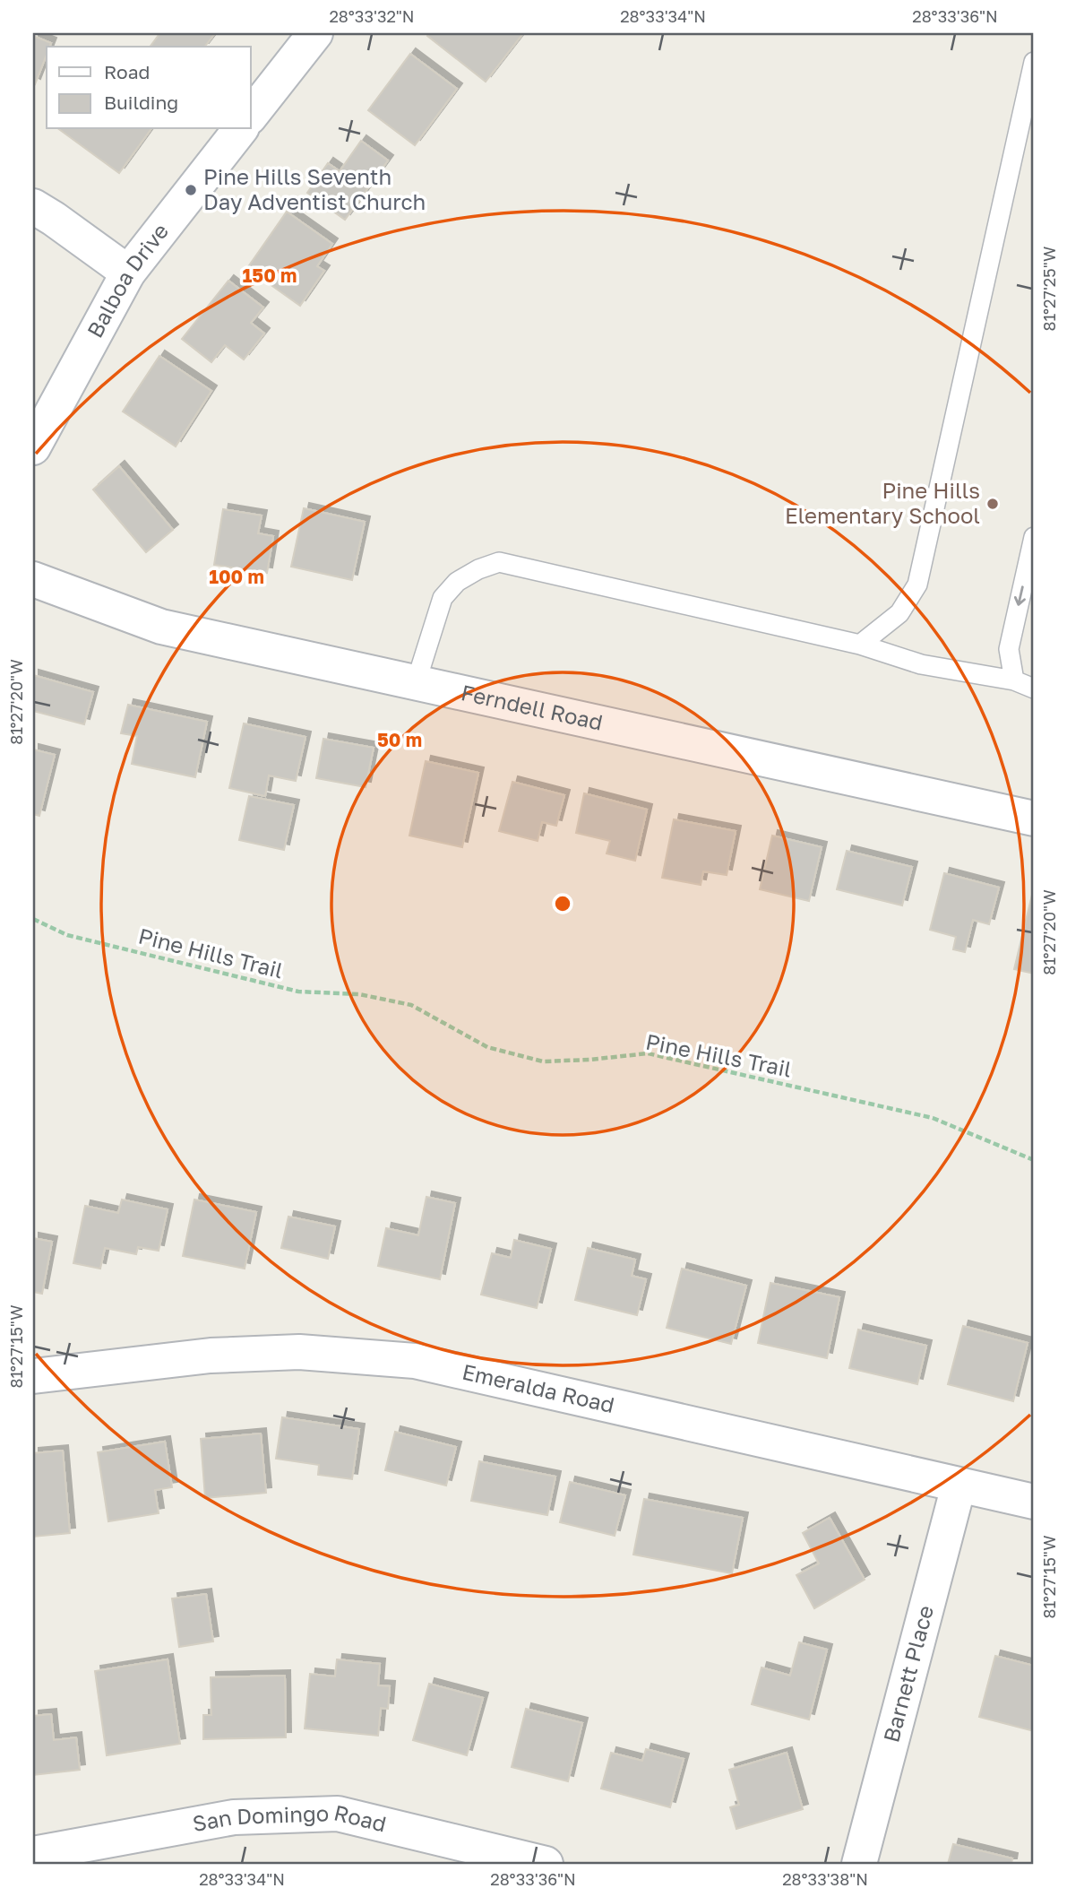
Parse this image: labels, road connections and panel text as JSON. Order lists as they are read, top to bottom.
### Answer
{
  "streets": {
    "street": [
      "Balboa Drive",
      "Ferndell Road",
      "Emeralda Road",
      "Barnett Place",
      "San Domingo Road"
    ],
    "path": ["Pine Hills Trail"]
  },
  "crossings": [
    ["Emeralda Road", "Barnett Place"]
  ],
  "places": ["Pine Hills Seventh Day Adventist Church", "Pine Hills Elementary School"],
  "legend": ["Road", "Building"],
  "coordinates": [
    "28°33'32\"N",
    "28°33'34\"N",
    "28°33'36\"N",
    "81°27'25\"W",
    "81°27'20\"W",
    "81°27'15\"W",
    "28°33'38\"N"
  ],
  "rings": ["150 m", "100 m", "50 m"]
}
